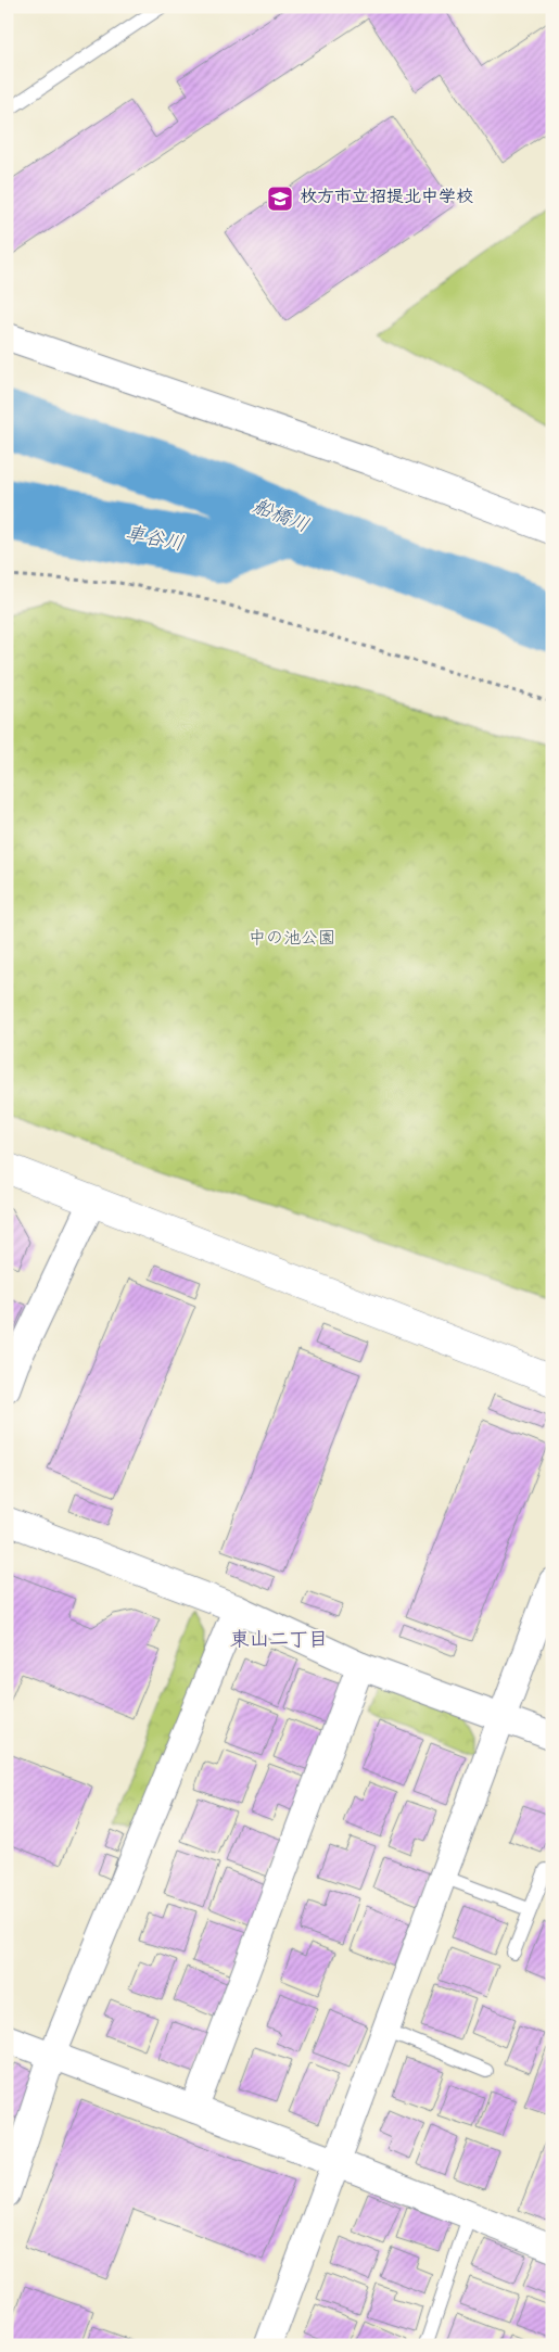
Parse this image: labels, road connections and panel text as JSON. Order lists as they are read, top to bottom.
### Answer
{
  "districts": ["東山二丁目"],
  "water": ["船橋川", "車谷川"],
  "parks": ["中の池公園"],
  "places": {
    "school or university": ["枚方市立招提北中学校"]
  }
}
